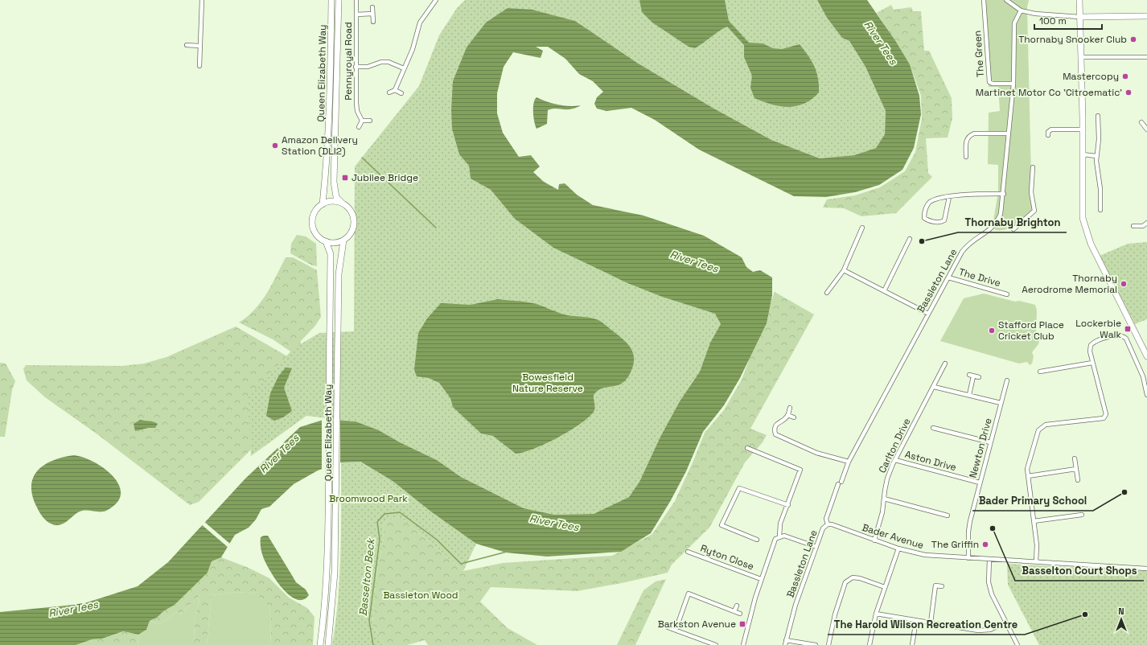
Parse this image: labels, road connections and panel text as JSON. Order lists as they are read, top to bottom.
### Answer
{
  "streets": {
    "street": [
      "The Green",
      "Pennyroyal Road",
      "Queen Elizabeth Way",
      "The Drive",
      "Bassleton Lane",
      "Carlton Drive",
      "Newton Drive",
      "Aston Drive",
      "Bader Avenue",
      "Ryton Close"
    ]
  },
  "crossings": [
    ["The Green", "Bassleton Lane"],
    ["The Drive", "Bassleton Lane"],
    ["Bassleton Lane", "Bader Avenue"],
    ["Carlton Drive", "Aston Drive"],
    ["Carlton Drive", "Bader Avenue"],
    ["Newton Drive", "Aston Drive"],
    ["Newton Drive", "Bader Avenue"]
  ],
  "water": ["River Tees", "Basselton Beck"],
  "parks": ["Bowesfield Nature Reserve", "Broomwood Park", "Bassleton Wood"],
  "places": {
    "other": [
      "Thornaby Snooker Club",
      "Mastercopy",
      "Martinet Motor Co 'Citroematic'",
      "Amazon Delivery Station (DLI2)",
      "Thornaby Brighton",
      "Thornaby Aerodrome Memorial",
      "Stafford Place Cricket Club",
      "Bader Primary School",
      "Basselton Court Shops",
      "The Griffin",
      "The Harold Wilson Recreation Centre"
    ],
    "transit": ["Jubilee Bridge", "Lockerbie Walk", "Barkston Avenue"]
  },
  "scale_bar": "100 m",
  "north": "top"
}
